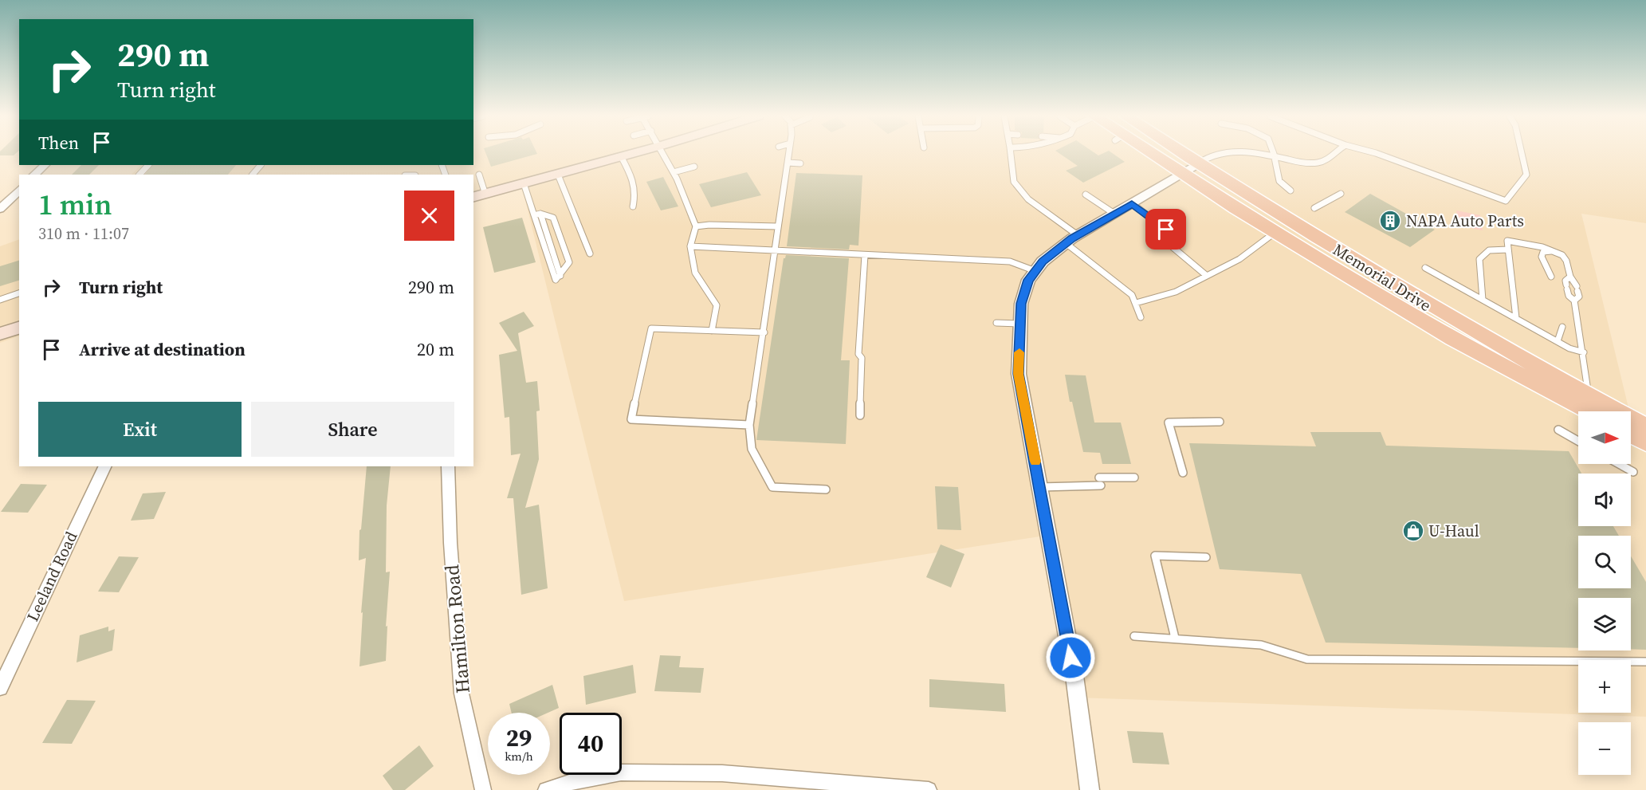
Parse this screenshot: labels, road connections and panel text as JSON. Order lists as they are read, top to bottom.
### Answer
{
  "streets": {
    "main road": ["Memorial Drive"],
    "street": ["Leeland Road", "Hamilton Road"]
  },
  "places": {
    "building": ["NAPA Auto Parts"],
    "shop": ["U-Haul"]
  },
  "north": "right",
  "page": {
    "turn": ["290 m", "Turn right"],
    "then": "Then",
    "heading": ["1 min", "310 m · 11:07"],
    "list": [
      {
        "name": "Turn right",
        "value": "290 m"
      },
      {
        "name": "Arrive at destination",
        "value": "20 m"
      }
    ],
    "buttons": ["Exit", "Share"],
    "map_buttons": ["+", "−"],
    "speed": "29 km/h",
    "limit": "40"
  }
}
